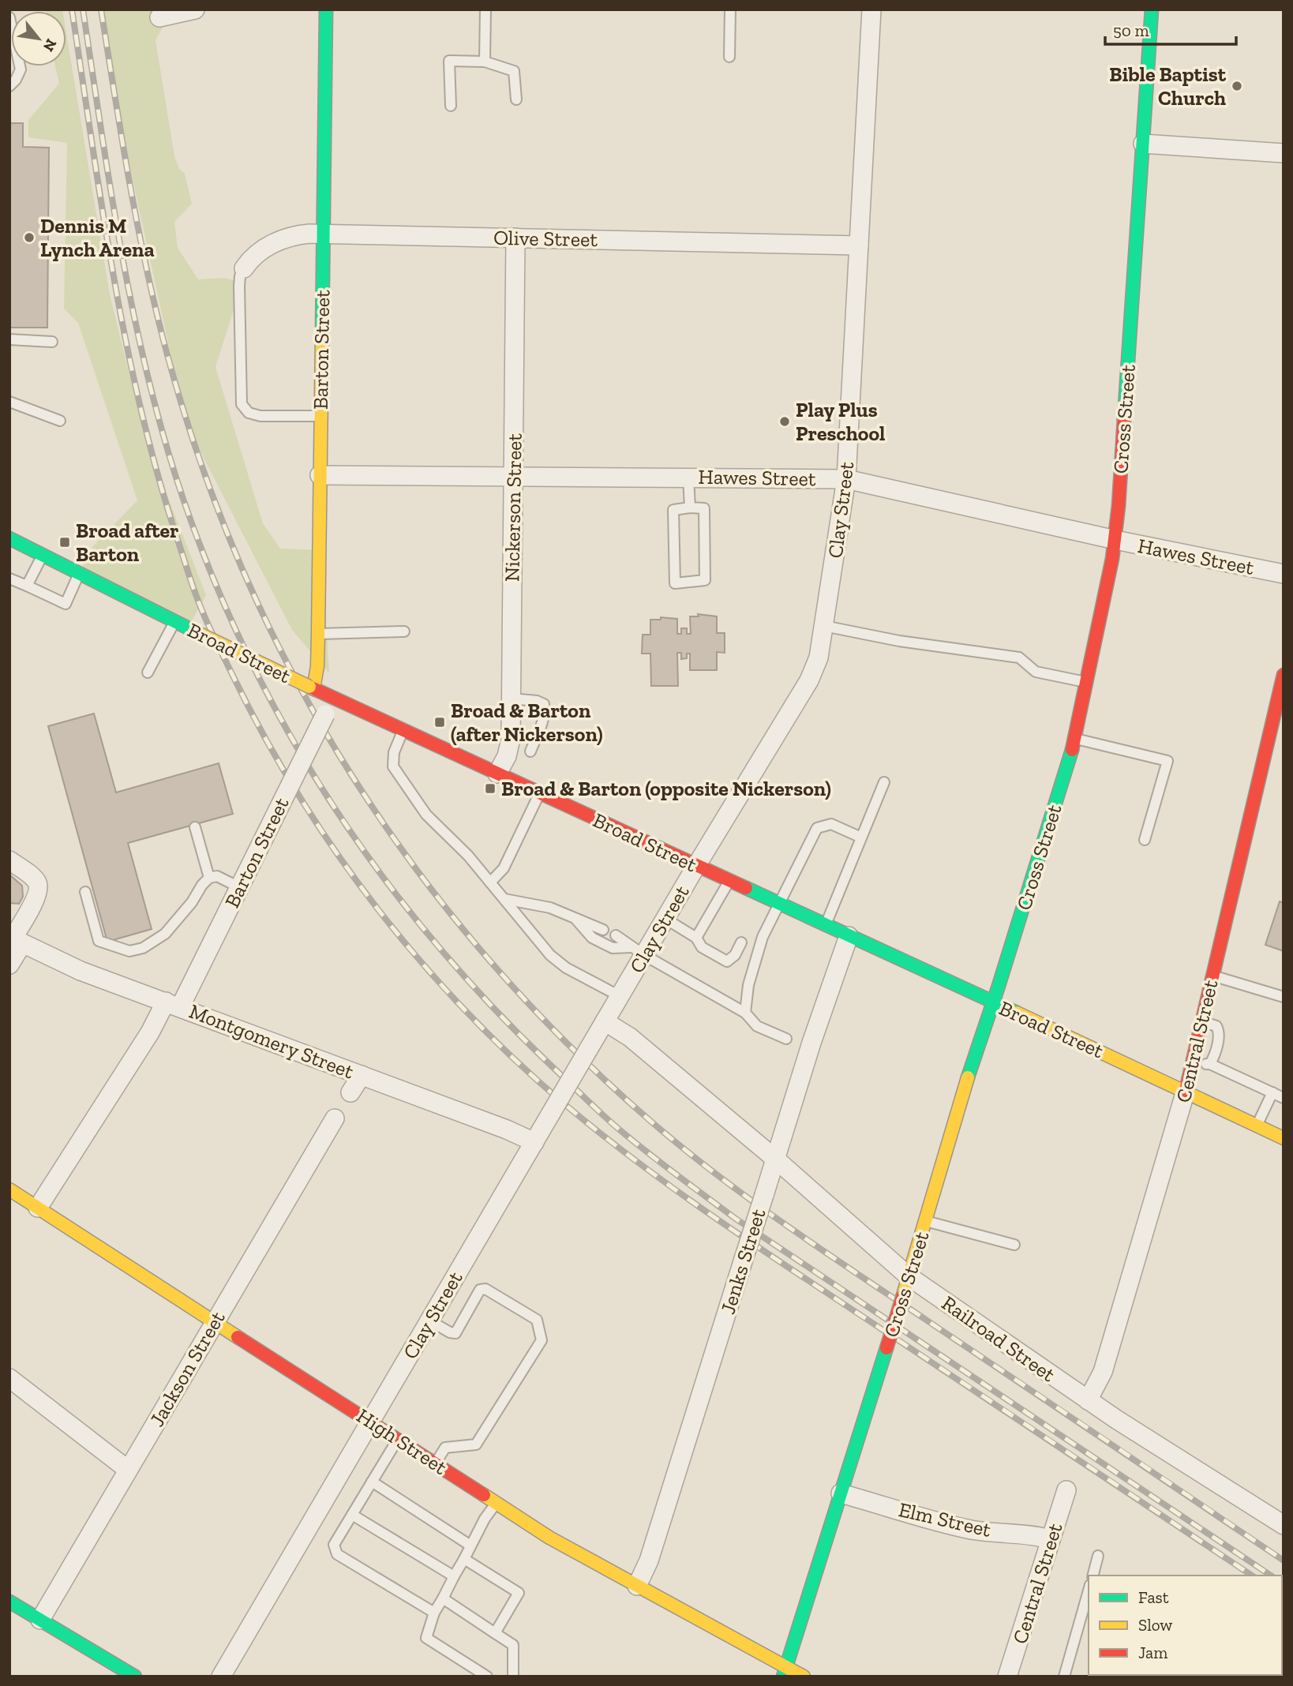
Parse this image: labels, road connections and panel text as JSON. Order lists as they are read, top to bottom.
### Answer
{
  "streets": {
    "main road": [
      "Barton Street",
      "Cross Street",
      "Broad Street",
      "Central Street",
      "High Street"
    ],
    "street": [
      "Olive Street",
      "Hawes Street",
      "Nickerson Street",
      "Clay Street",
      "Montgomery Street",
      "Jenks Street",
      "Railroad Street",
      "Jackson Street",
      "Elm Street"
    ]
  },
  "crossings": [
    ["Olive Street", "Barton Street"],
    ["Olive Street", "Nickerson Street"],
    ["Olive Street", "Clay Street"],
    ["Barton Street", "Hawes Street"],
    ["Barton Street", "Broad Street"],
    ["Barton Street", "Montgomery Street"],
    ["Barton Street", "High Street"],
    ["Cross Street", "Hawes Street"],
    ["Cross Street", "Broad Street"],
    ["Cross Street", "Railroad Street"],
    ["Cross Street", "High Street"],
    ["Cross Street", "Elm Street"],
    ["Hawes Street", "Nickerson Street"],
    ["Hawes Street", "Clay Street"],
    ["Nickerson Street", "Broad Street"],
    ["Clay Street", "Broad Street"],
    ["Clay Street", "Montgomery Street"],
    ["Clay Street", "Railroad Street"],
    ["Clay Street", "High Street"],
    ["Broad Street", "Central Street"],
    ["Broad Street", "Jenks Street"],
    ["Central Street", "Railroad Street"],
    ["Central Street", "Elm Street"],
    ["Jenks Street", "Railroad Street"],
    ["Jenks Street", "High Street"],
    ["Jackson Street", "High Street"]
  ],
  "places": {
    "other": ["Bible Baptist Church", "Dennis M Lynch Arena", "Play Plus Preschool"],
    "transit": ["Broad after Barton", "Broad & Barton (after Nickerson)", "Broad & Barton (opposite Nickerson)"]
  },
  "legend": ["Fast", "Slow", "Jam"],
  "scale_bar": "50 m",
  "north": "bottom right"
}
